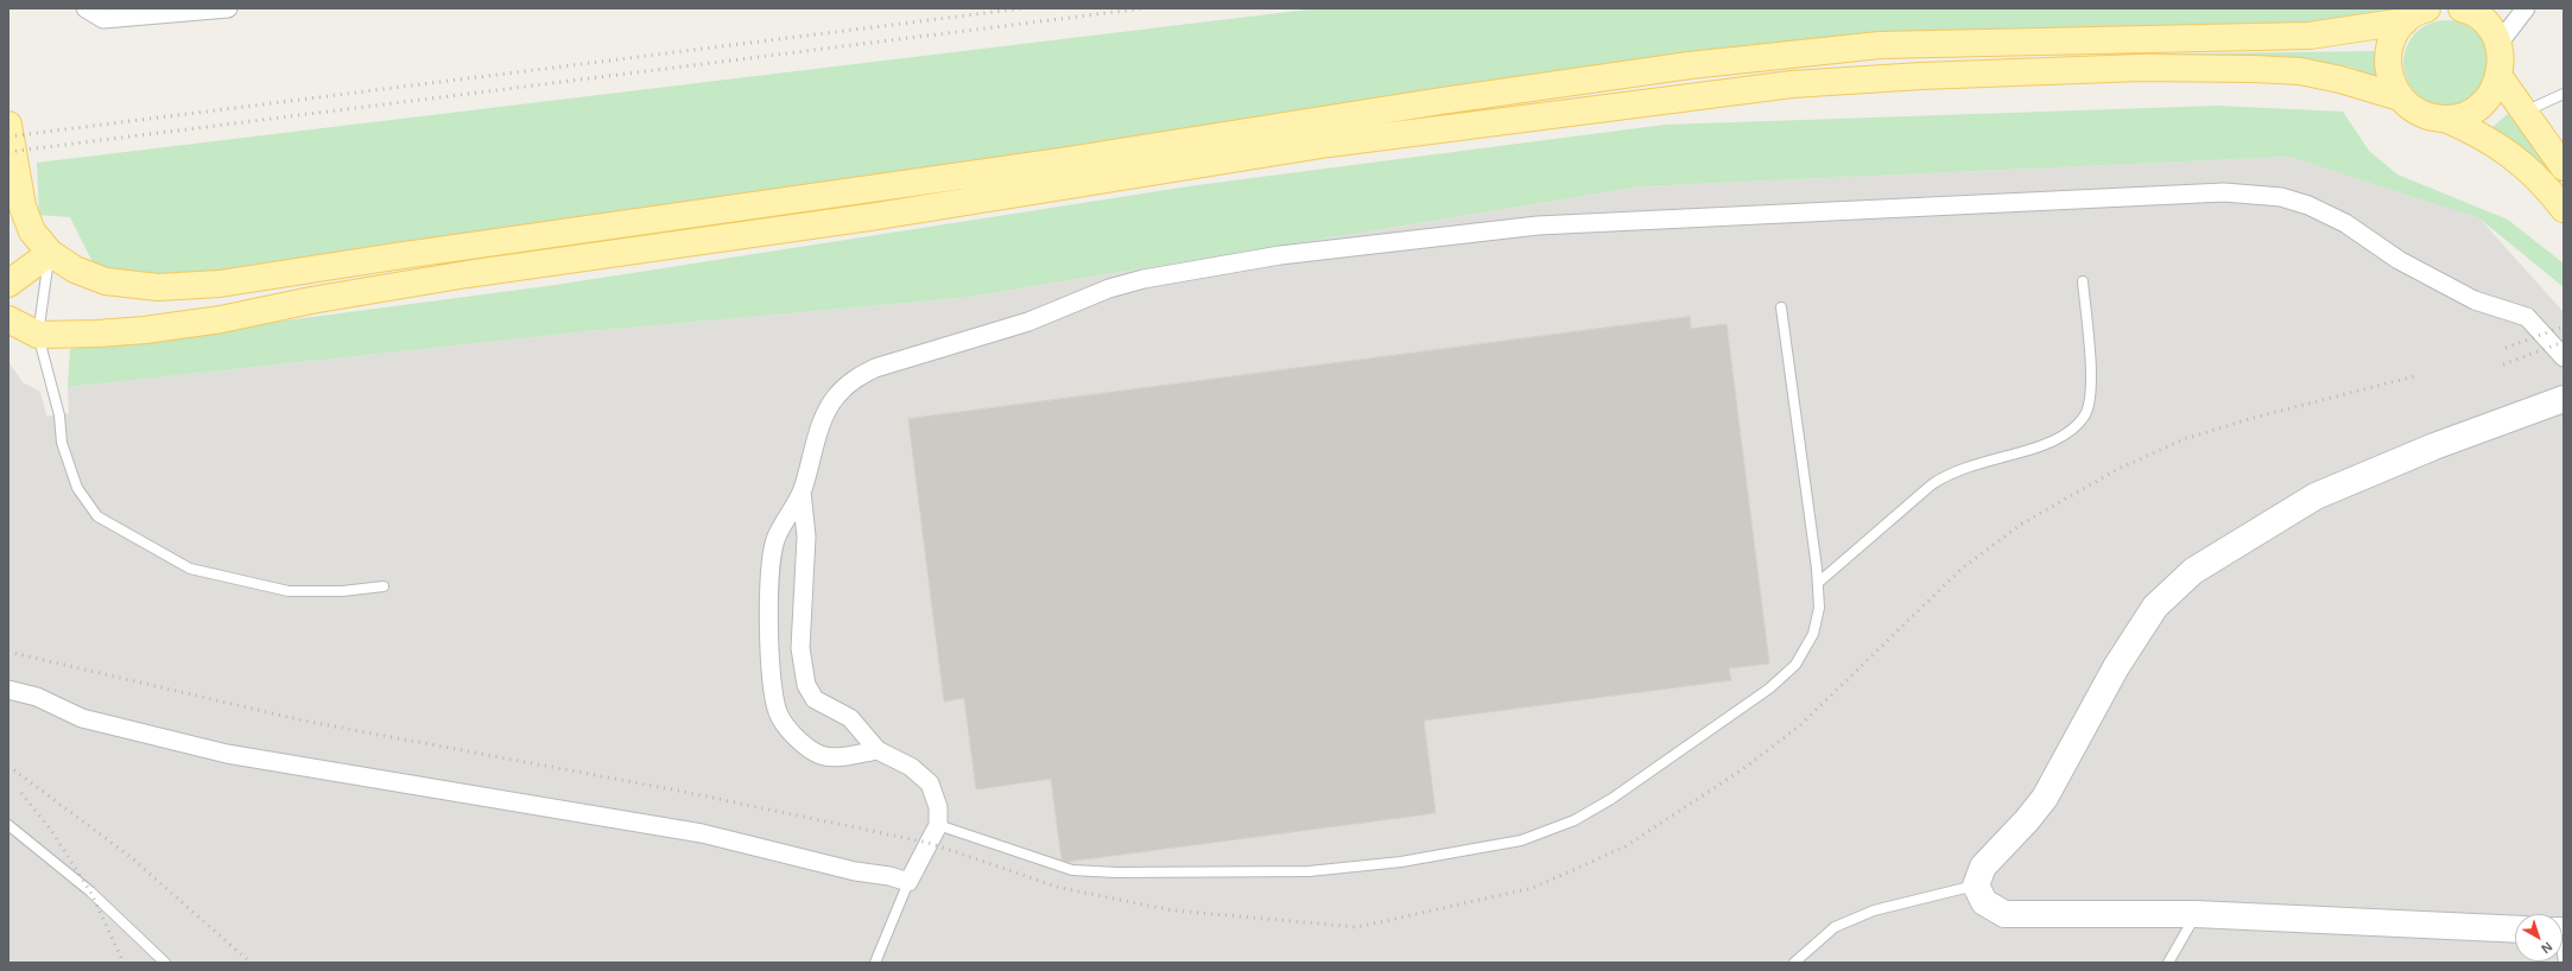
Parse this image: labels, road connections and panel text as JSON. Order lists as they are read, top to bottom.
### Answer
{
  "north": "bottom right"
}
